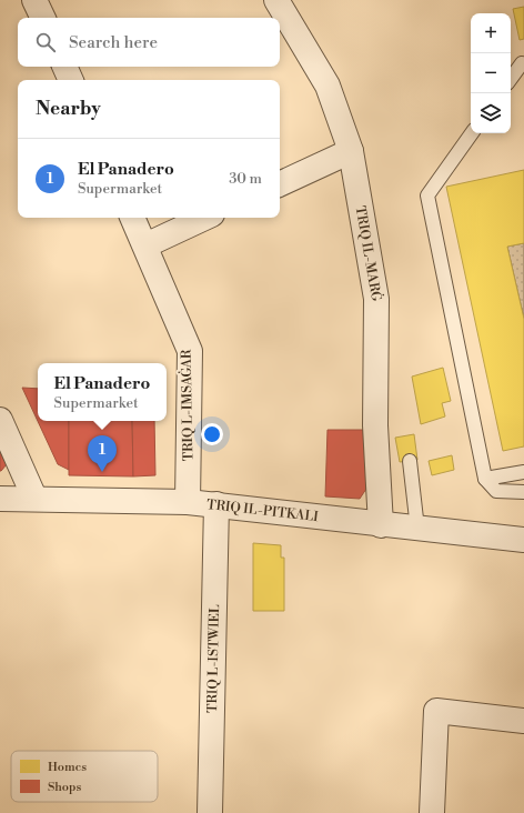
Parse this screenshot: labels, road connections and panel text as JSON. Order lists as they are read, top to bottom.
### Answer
{
  "streets": {
    "street": [
      "TRIQ IL-MARĠ",
      "TRIQ L-IMSAĠAR",
      "TRIQ IL-PITKALI",
      "TRIQ L-ISTWIEL"
    ]
  },
  "crossings": [
    ["TRIQ IL-MARĠ", "TRIQ IL-PITKALI"],
    ["TRIQ L-IMSAĠAR", "TRIQ IL-PITKALI"],
    ["TRIQ IL-PITKALI", "TRIQ L-ISTWIEL"]
  ],
  "legend": ["Homes", "Shops"],
  "page": {
    "map_buttons": ["+", "−"],
    "search": "Search here",
    "heading": "Nearby",
    "list": [
      {
        "mark": "1",
        "name": "El Panadero",
        "note": "Supermarket",
        "value": "30 m"
      }
    ],
    "popup": ["El Panadero", "Supermarket"],
    "pins": "1"
  }
}
